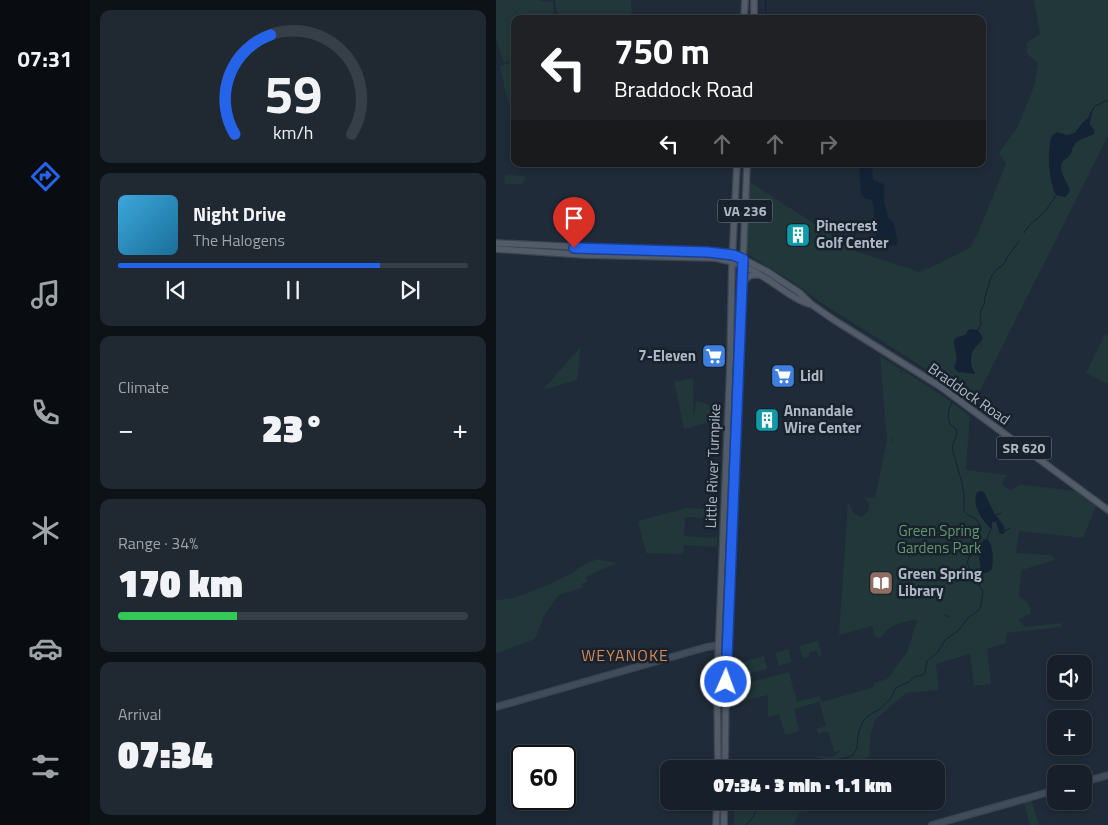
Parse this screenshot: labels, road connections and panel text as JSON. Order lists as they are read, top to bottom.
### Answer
{
  "streets": {
    "main road": [
      "VA 236",
      "Braddock Road",
      "SR 620",
      "Little River Turnpike"
    ]
  },
  "crossings": [
    ["Braddock Road", "Little River Turnpike"]
  ],
  "districts": ["WEYANOKE"],
  "parks": ["Green Spring Gardens Park"],
  "places": {
    "building": ["Pinecrest Golf Center", "Annandale Wire Center"],
    "supermarket": ["7-Eleven", "Lidl"],
    "library": ["Green Spring Library"]
  },
  "page": {
    "tabs": "07:31",
    "turn": ["750 m", "Braddock Road"],
    "song": ["Night Drive", "The Halogens"],
    "tile": [
      "Climate",
      ["Range · 34%", "170 km"],
      ["Arrival", "07:34"]
    ],
    "heat": ["−", "23°", "+"],
    "map_buttons": ["+", "−"],
    "limit": "60",
    "trip": "07:34 · 3 min · 1.1 km",
    "gauge": ["59", "km/h"]
  }
}
